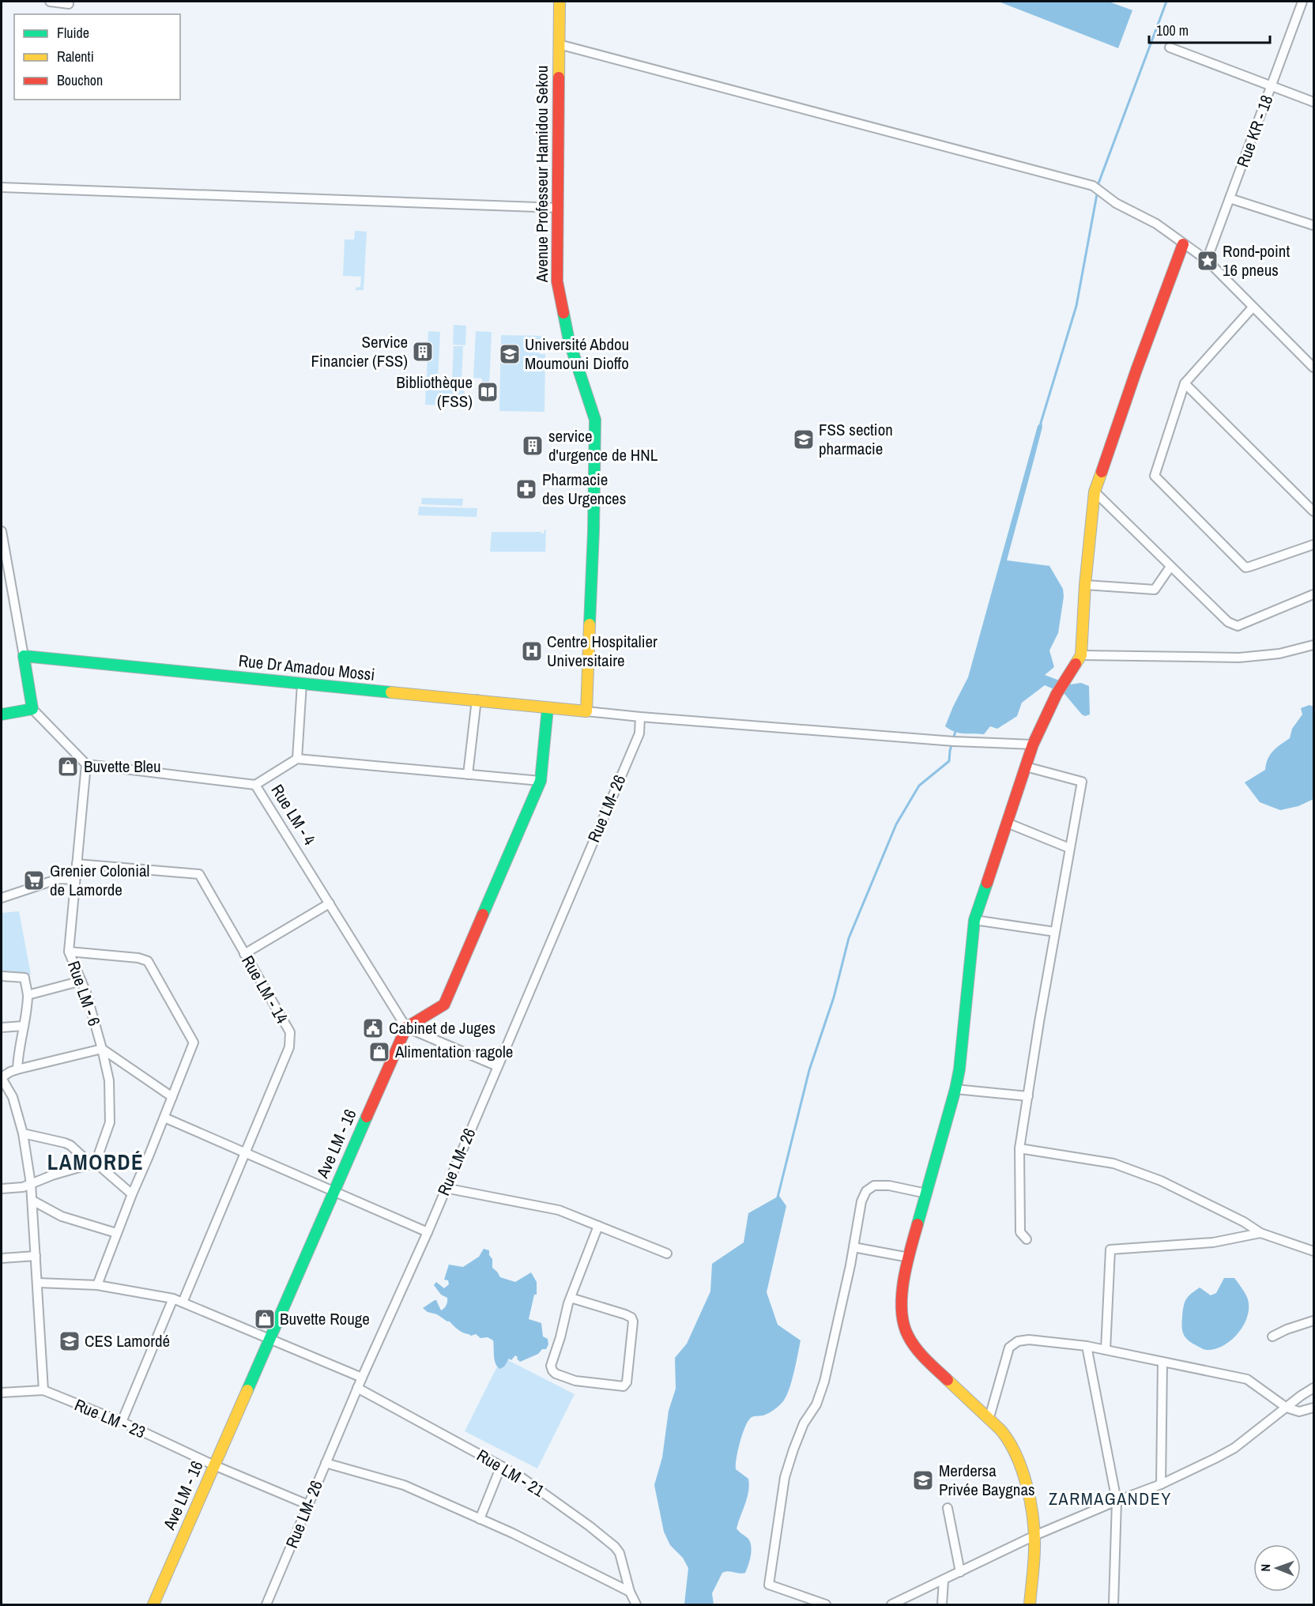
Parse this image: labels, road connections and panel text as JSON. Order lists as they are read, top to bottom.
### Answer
{
  "streets": {
    "street": [
      "Rue KR - 18",
      "Avenue Professeur Hamidou Sekou",
      "Rue Dr Amadou Mossi",
      "Rue LM- 26",
      "Rue LM - 4",
      "Rue LM - 14",
      "Rue LM - 6",
      "Ave LM - 16",
      "Rue LM - 23",
      "Rue LM - 21"
    ]
  },
  "crossings": [
    ["Avenue Professeur Hamidou Sekou", "Rue Dr Amadou Mossi"],
    ["Rue LM- 26", "Rue LM - 23"],
    ["Rue LM- 26", "Rue LM - 21"],
    ["Rue LM - 4", "Rue LM - 6"],
    ["Rue LM - 4", "Ave LM - 16"],
    ["Rue LM - 14", "Rue LM - 6"],
    ["Ave LM - 16", "Rue LM - 23"]
  ],
  "districts": ["LAMORDÉ", "ZARMAGANDEY"],
  "places": {
    "place": ["Rond-point 16 pneus"],
    "building": ["Service Financier (FSS)", "service d'urgence de HNL"],
    "school or university": [
      "Université Abdou Moumouni Dioffo",
      "FSS section pharmacie",
      "CES Lamordé",
      "Merdersa Privée Baygnas"
    ],
    "library": ["Bibliothèque (FSS)"],
    "pharmacy": ["Pharmacie des Urgences"],
    "hospital": ["Centre Hospitalier Universitaire"],
    "shop": ["Buvette Bleu", "Alimentation ragole", "Buvette Rouge"],
    "supermarket": ["Grenier Colonial de Lamorde"],
    "public building": ["Cabinet de Juges"]
  },
  "legend": ["Fluide", "Ralenti", "Bouchon"],
  "scale_bar": "100 m",
  "north": "left"
}
